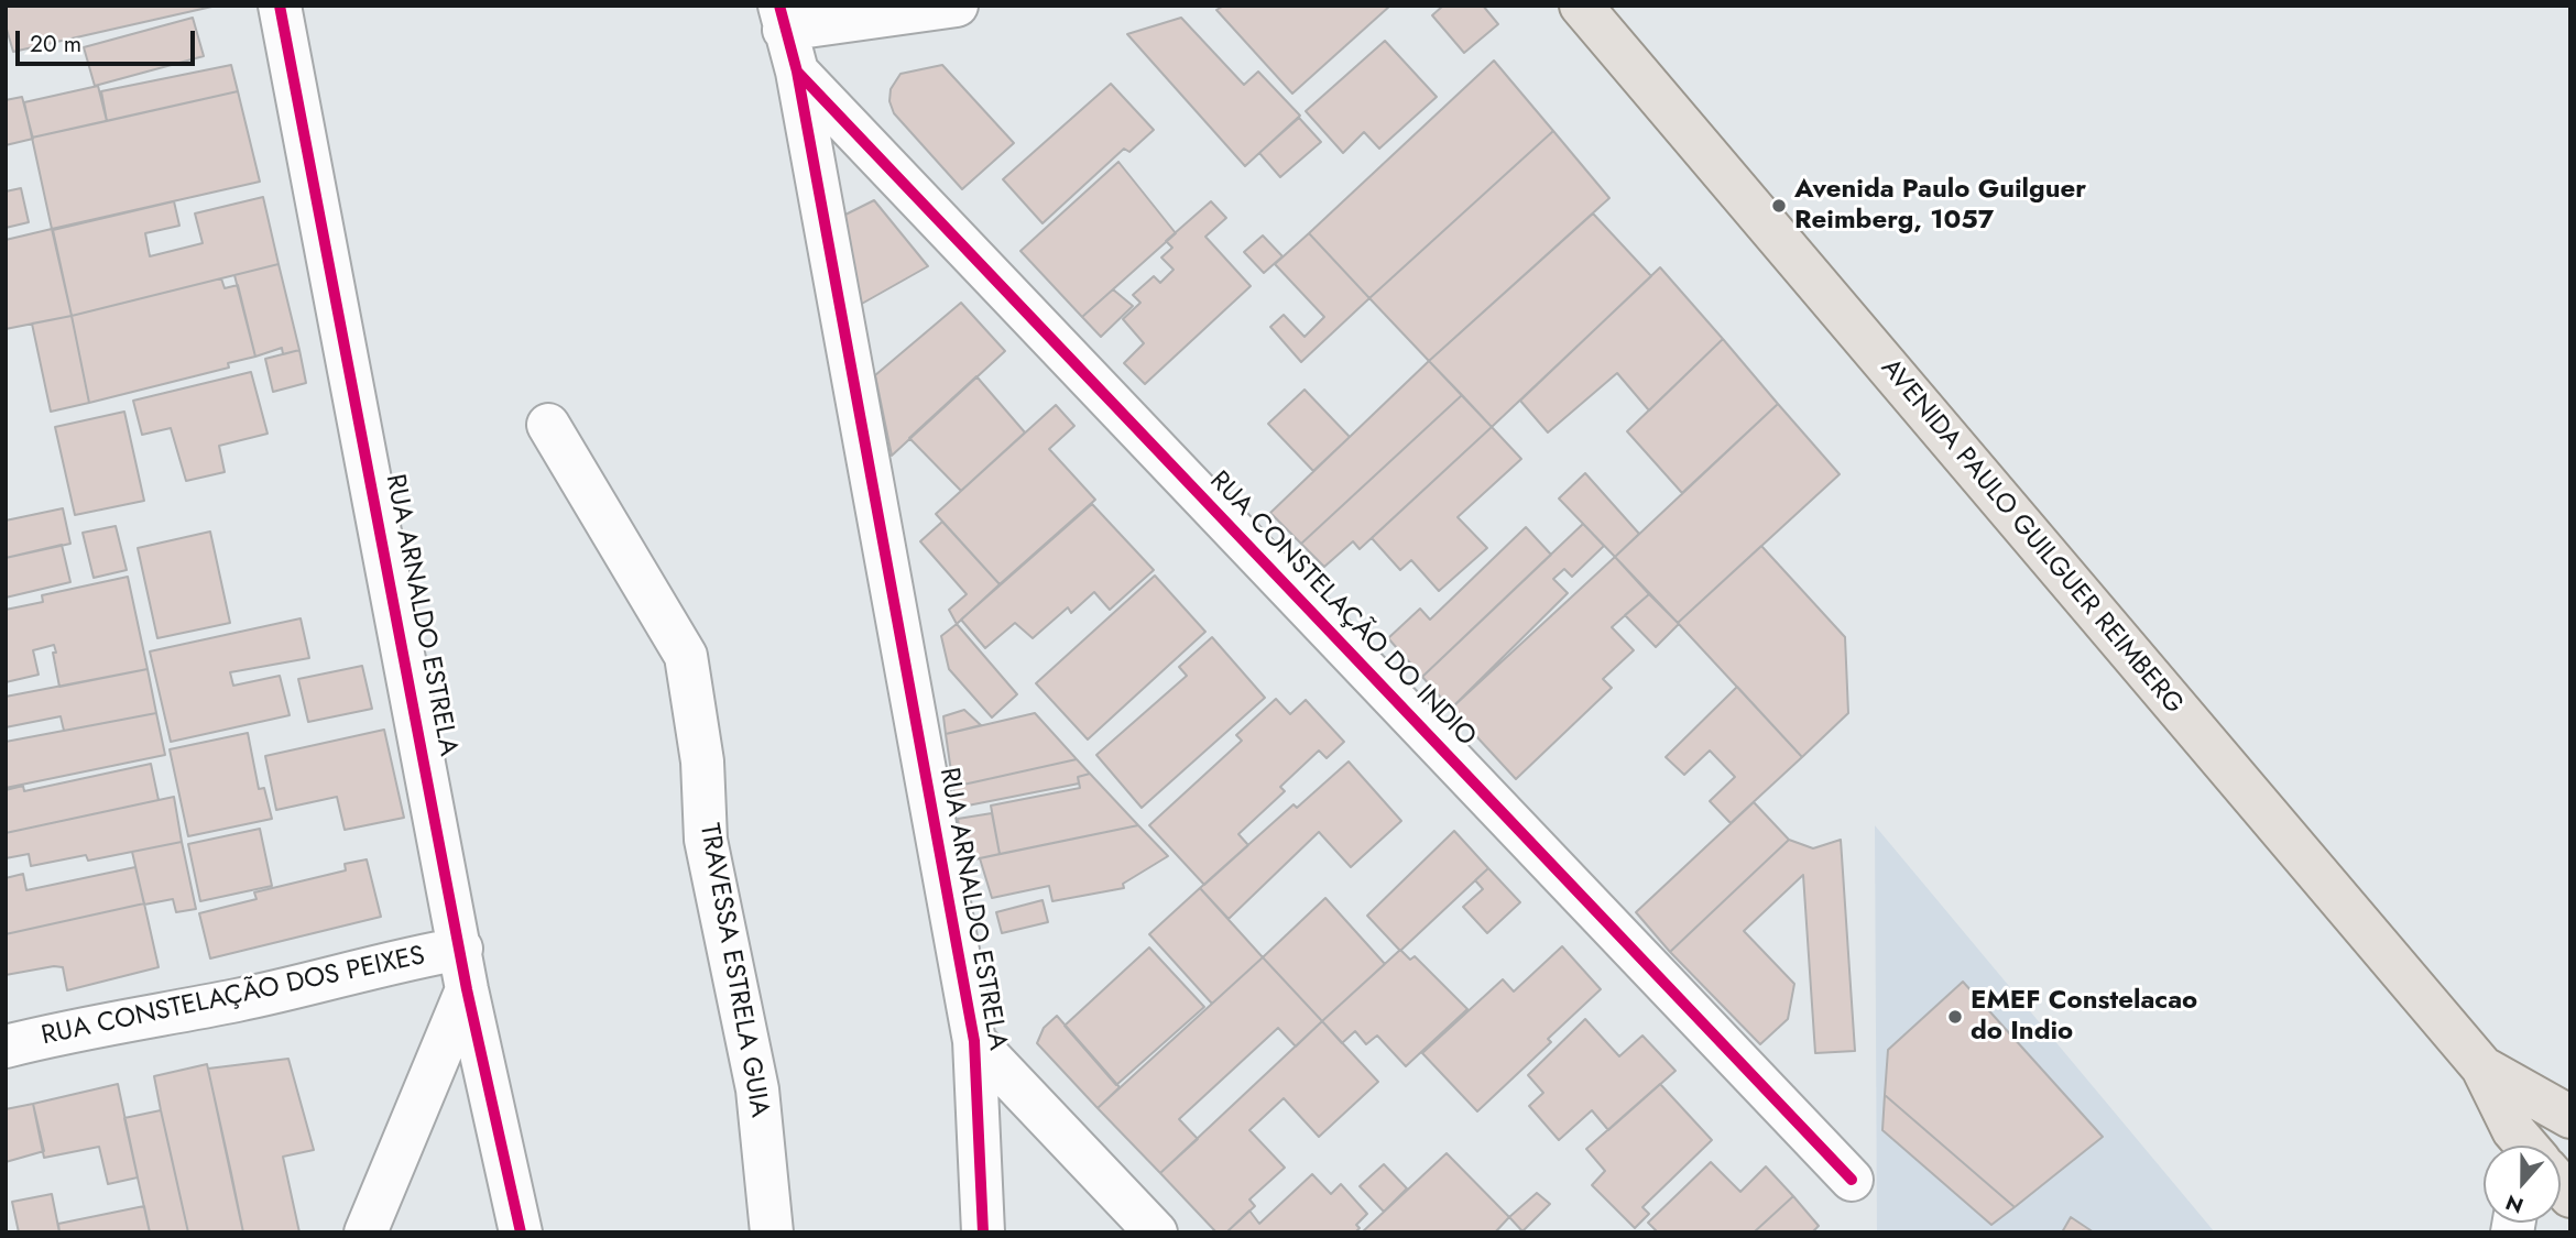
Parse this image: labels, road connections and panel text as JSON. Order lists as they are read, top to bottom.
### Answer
{
  "streets": {
    "main road": ["AVENIDA PAULO GUILGUER REIMBERG"],
    "street": [
      "RUA CONSTELAÇÃO DO INDIO",
      "RUA ARNALDO ESTRELA",
      "TRAVESSA ESTRELA GUIA",
      "RUA CONSTELAÇÃO DOS PEIXES"
    ]
  },
  "crossings": [
    ["RUA CONSTELAÇÃO DO INDIO", "RUA ARNALDO ESTRELA"],
    ["RUA ARNALDO ESTRELA", "RUA CONSTELAÇÃO DOS PEIXES"]
  ],
  "places": ["Avenida Paulo Guilguer Reimberg, 1057", "EMEF Constelacao do Indio"],
  "scale_bar": "20 m",
  "north": "bottom"
}
